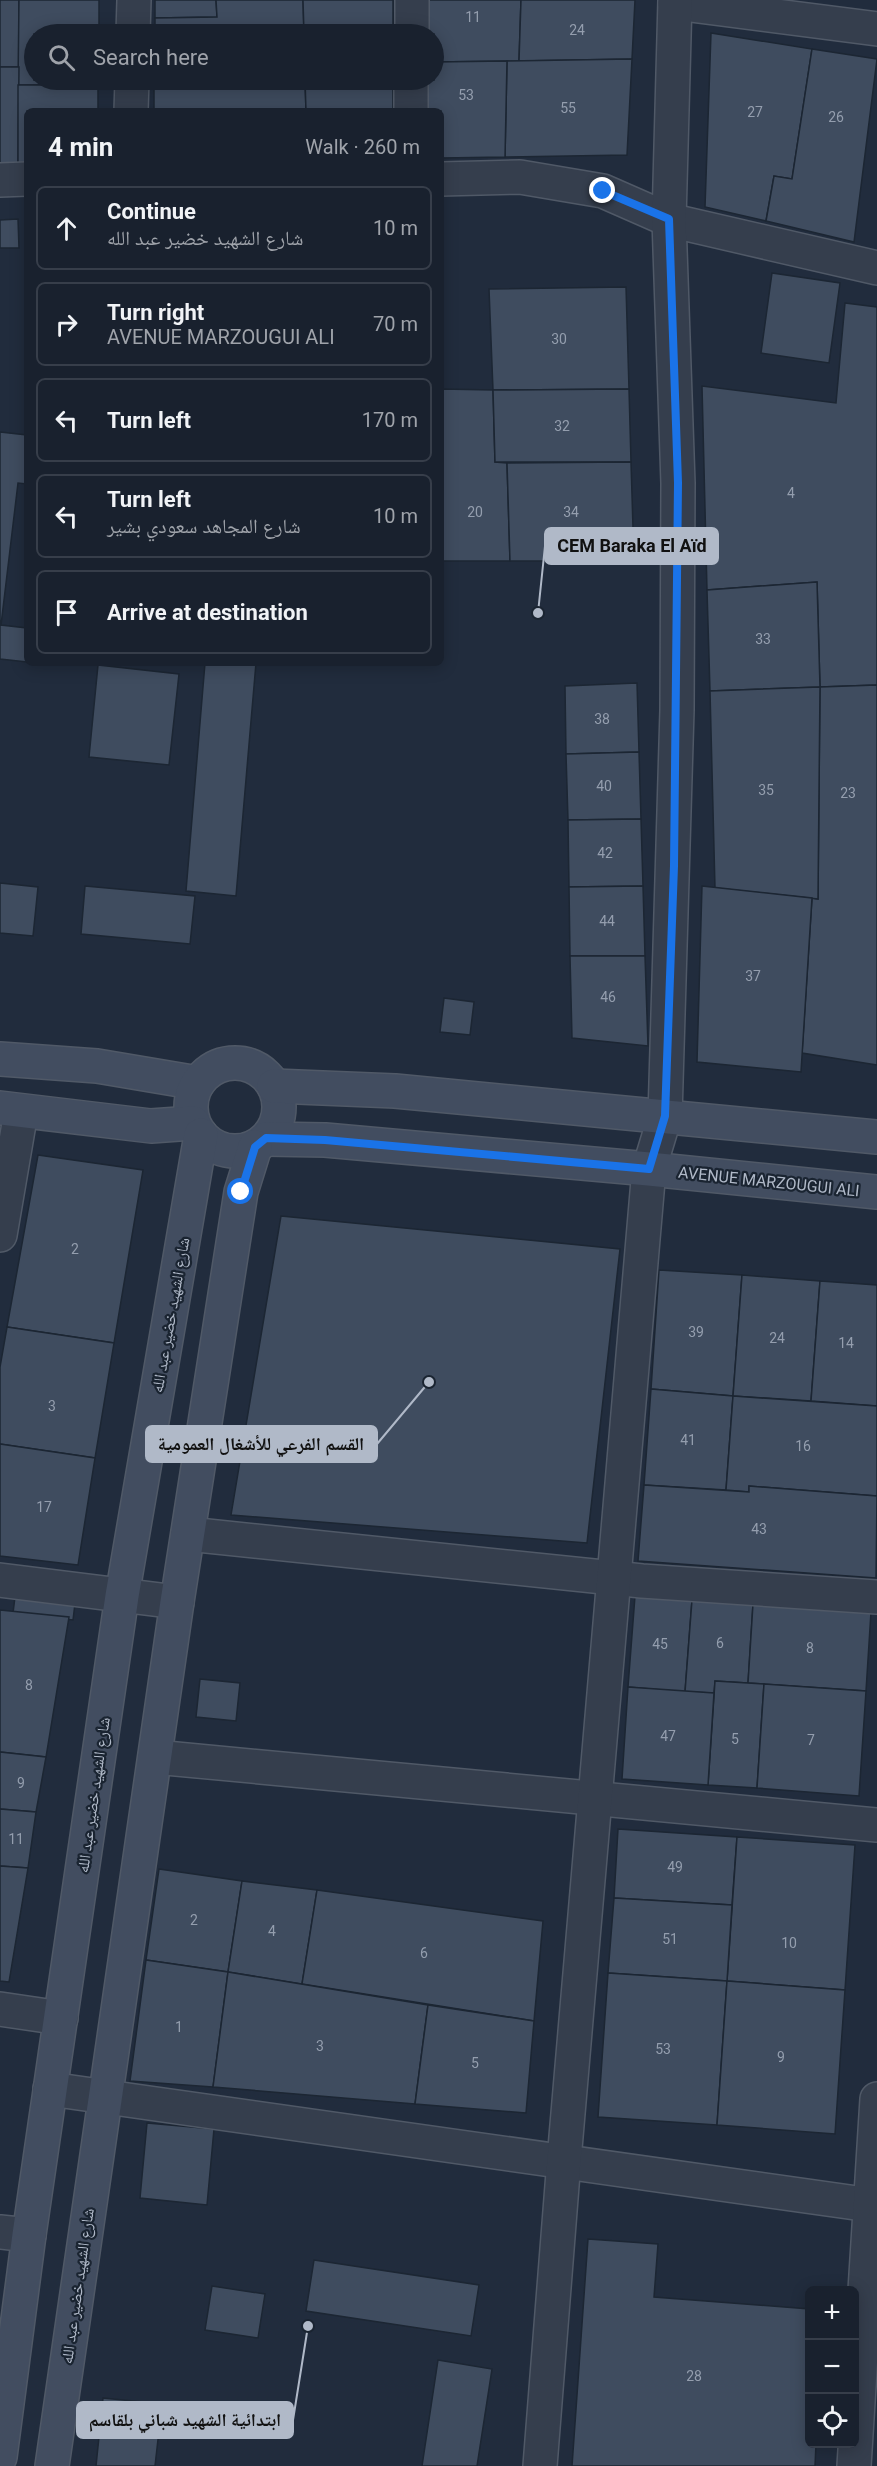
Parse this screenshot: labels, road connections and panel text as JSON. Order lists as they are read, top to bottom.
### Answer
{
  "streets": {
    "main road": ["AVENUE MARZOUGUI ALI", "شارع الشهيد خضير عبد الله"]
  },
  "crossings": [
    ["AVENUE MARZOUGUI ALI", "شارع الشهيد خضير عبد الله"]
  ],
  "places": ["CEM Baraka El Aïd", "القسم الفرعي للأشغال العمومية", "ابتدائية الشهيد شباني بلقاسم"],
  "house_numbers": [
    "11",
    "24",
    "53",
    "55",
    "27",
    "26",
    "30",
    "32",
    "4",
    "20",
    "34",
    "33",
    "38",
    "40",
    "35",
    "23",
    "42",
    "44",
    "37",
    "46",
    "2",
    "39",
    "24",
    "14",
    "3",
    "41",
    "16",
    "17",
    "43",
    "6",
    "45",
    "8",
    "8",
    "47",
    "5",
    "7",
    "9",
    "11",
    "49",
    "2",
    "4",
    "51",
    "10",
    "6",
    "1",
    "3",
    "53",
    "9",
    "5",
    "28"
  ],
  "page": {
    "search": "Search here",
    "heading": ["4 min", "Walk · 260 m"],
    "list": [
      ["Continue", "شارع الشهيد خضير عبد الله", "10 m"],
      ["Turn right", "AVENUE MARZOUGUI ALI", "70 m"],
      ["Turn left", "170 m"],
      ["Turn left", "شارع المجاهد سعودي بشير", "10 m"],
      "Arrive at destination"
    ],
    "map_buttons": ["+", "−"]
  }
}
